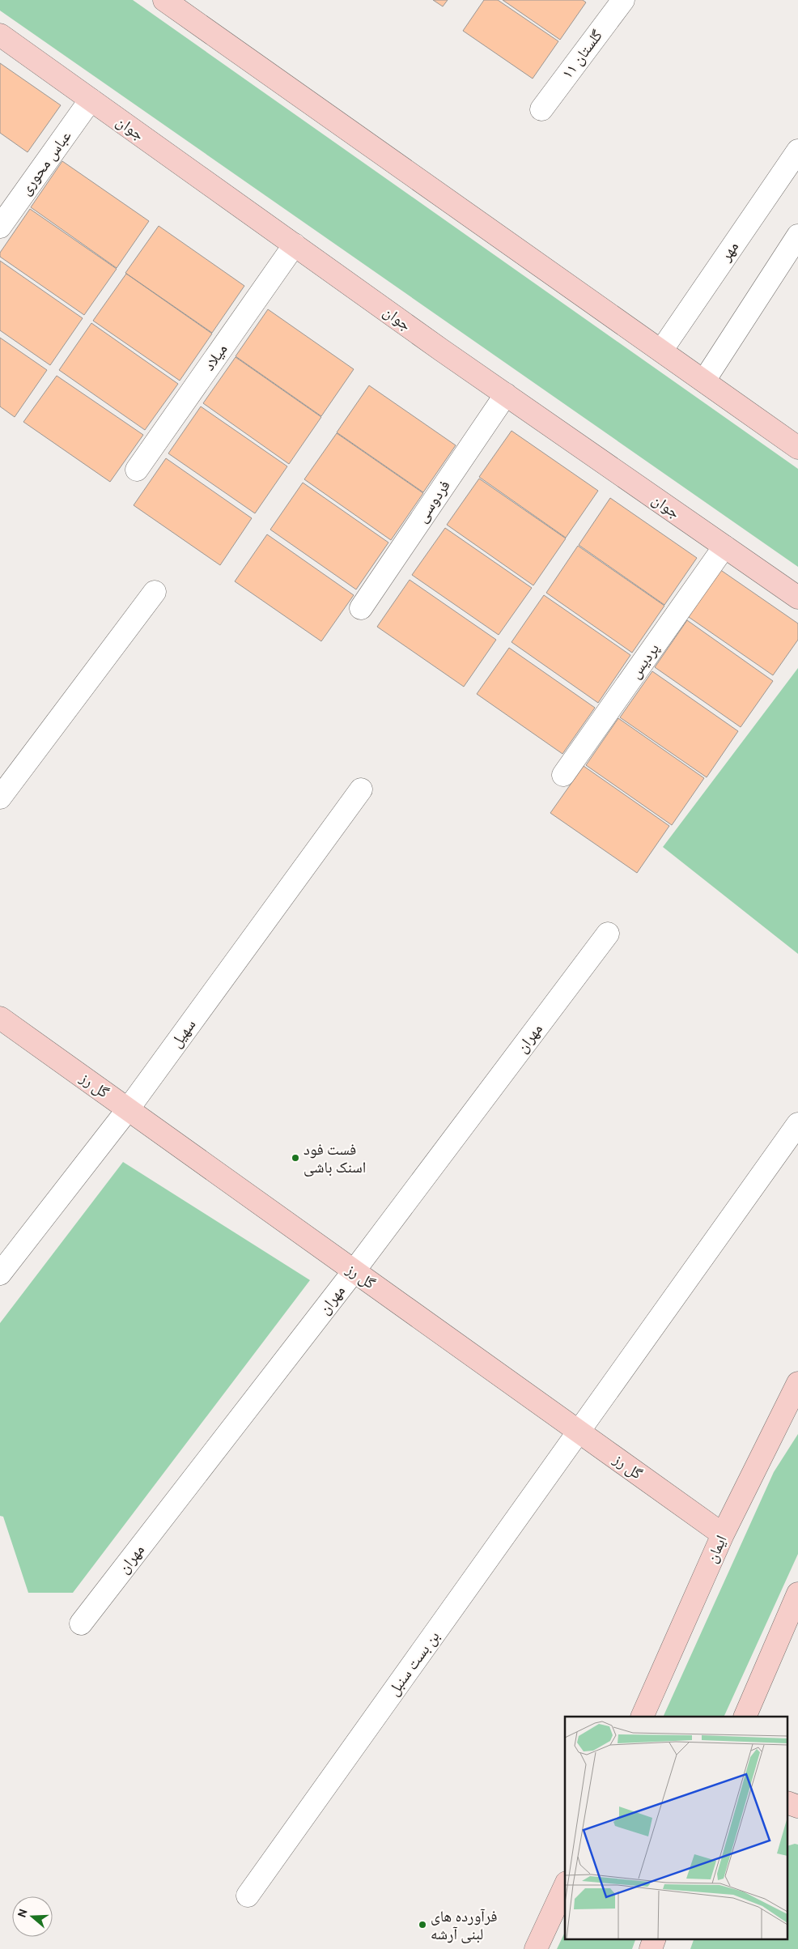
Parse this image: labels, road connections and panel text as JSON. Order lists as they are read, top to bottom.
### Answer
{
  "streets": {
    "street": [
      "گلستان ۱۱",
      "جوان",
      "عباس محوری",
      "مهر",
      "میلاد",
      "فردوسی",
      "پردیس",
      "سهیل",
      "مهران",
      "گل رز",
      "ایمان",
      "بن بست سنبل"
    ]
  },
  "crossings": [
    ["جوان", "عباس محوری"],
    ["جوان", "میلاد"],
    ["جوان", "فردوسی"],
    ["جوان", "پردیس"],
    ["سهیل", "گل رز"],
    ["مهران", "گل رز"],
    ["گل رز", "ایمان"],
    ["گل رز", "بن بست سنبل"]
  ],
  "places": ["فست فود اسنک باشی", "فرآورده های لبنی آرشه"],
  "north": "left"
}
